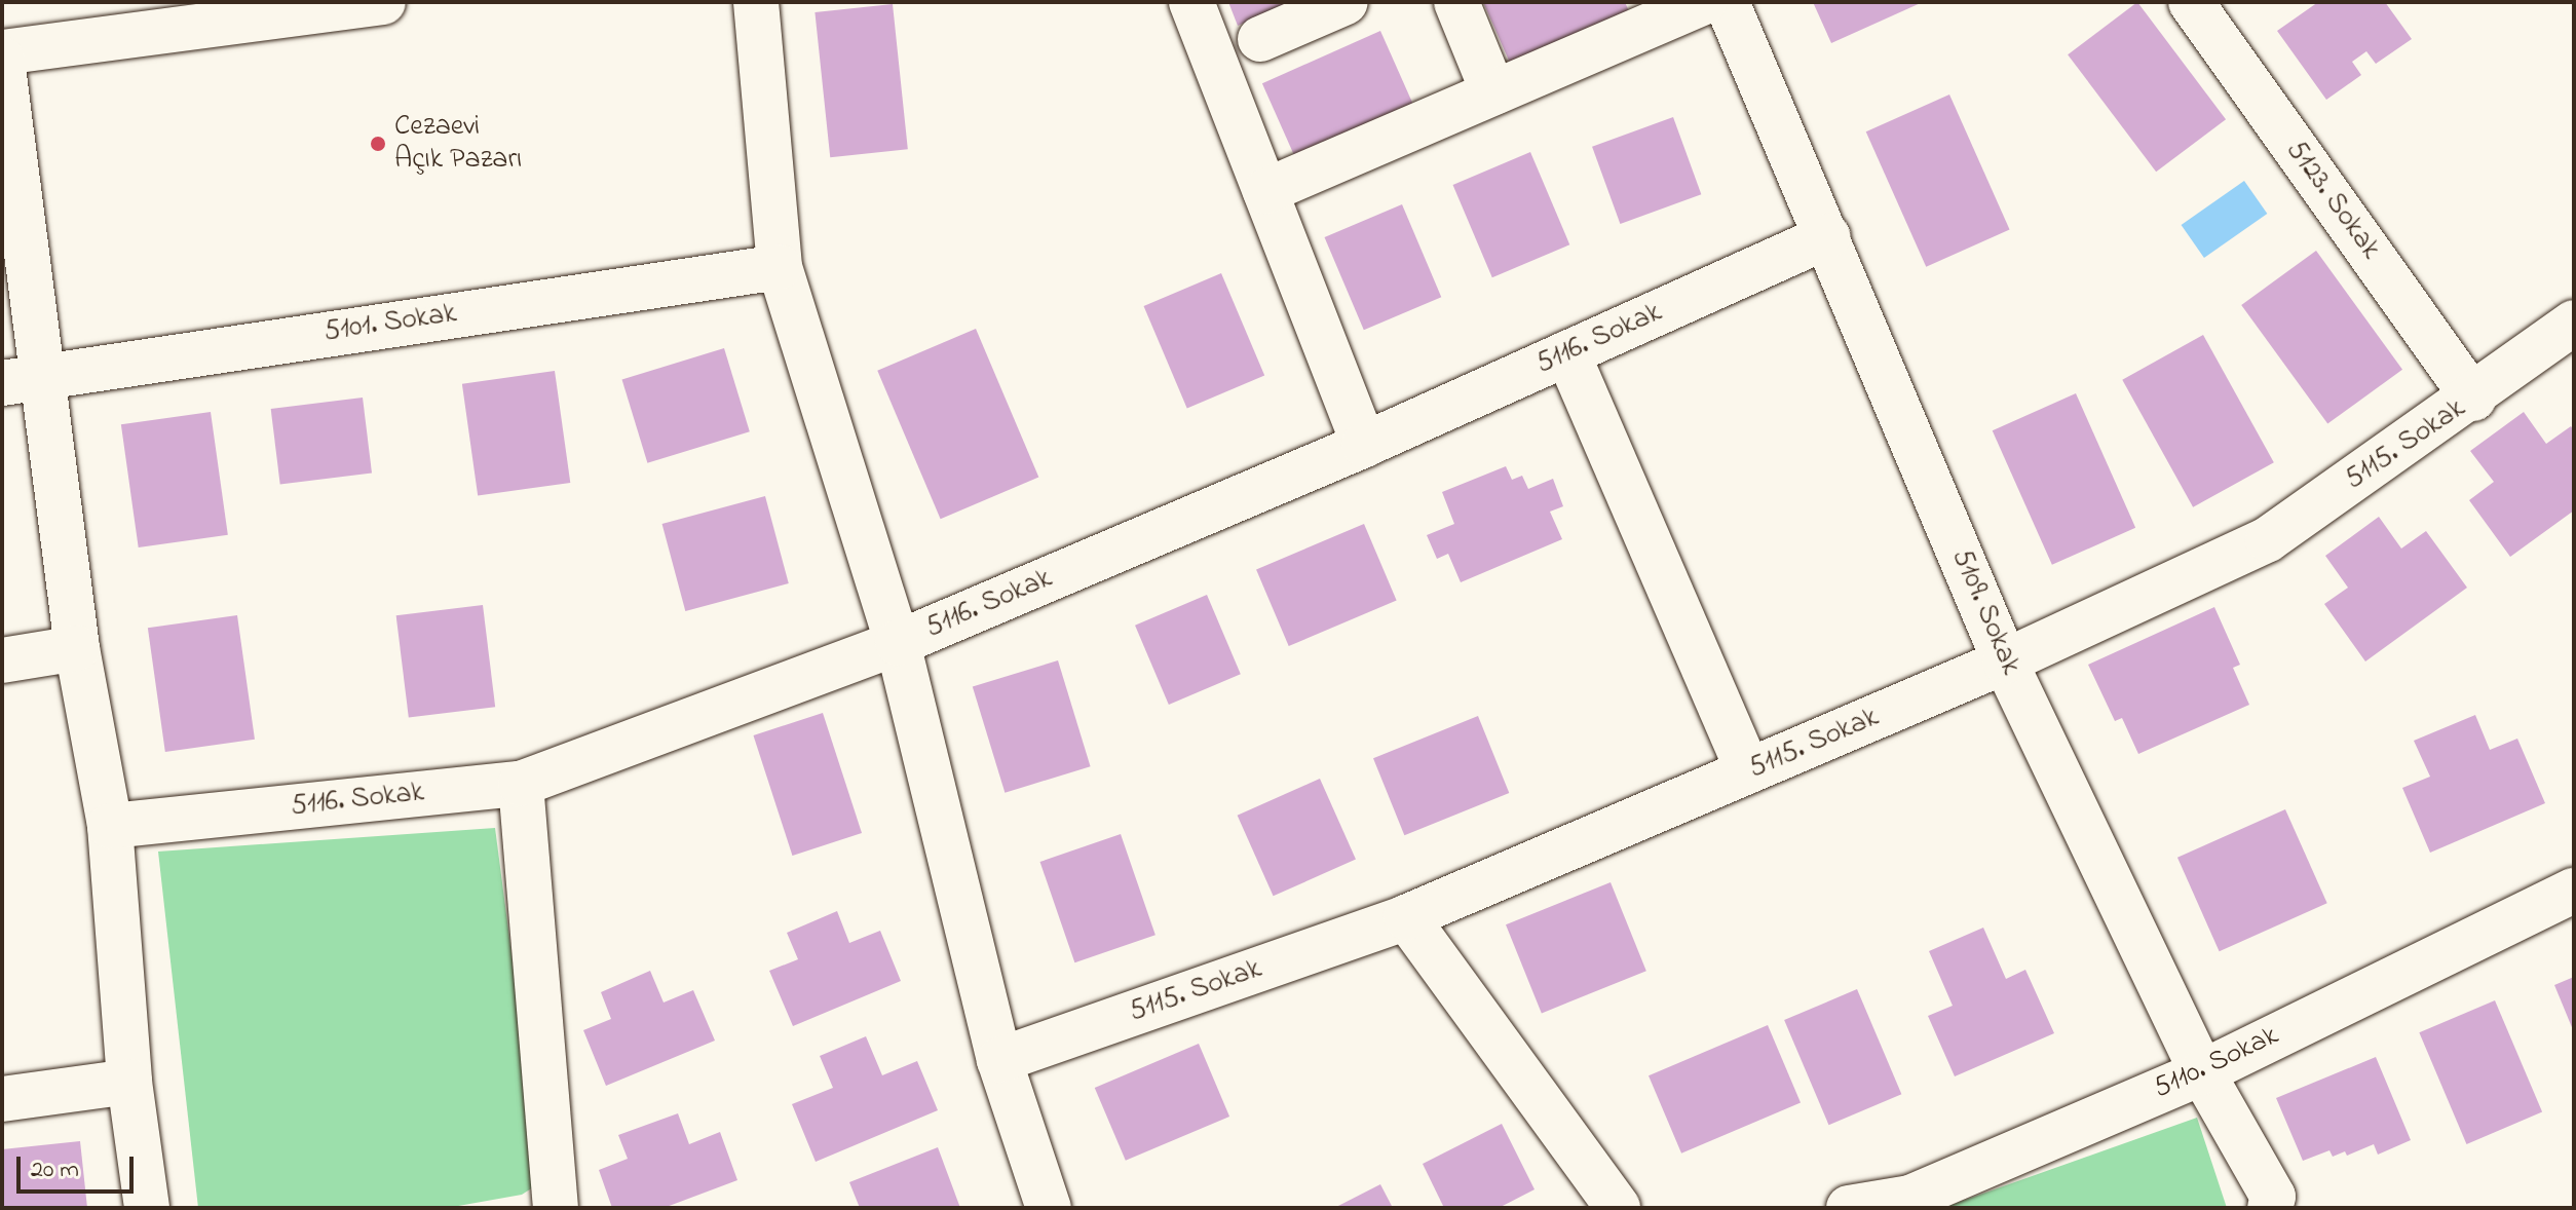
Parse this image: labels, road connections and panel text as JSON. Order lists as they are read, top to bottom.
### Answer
{
  "streets": {
    "street": [
      "5123. Sokak",
      "5101. Sokak",
      "5116. Sokak",
      "5115. Sokak",
      "5109. Sokak",
      "5110. Sokak"
    ]
  },
  "crossings": [
    ["5123. Sokak", "5115. Sokak"],
    ["5116. Sokak", "5109. Sokak"],
    ["5115. Sokak", "5109. Sokak"],
    ["5109. Sokak", "5110. Sokak"]
  ],
  "places": ["Cezaevi Açık Pazarı"],
  "scale_bar": "20 m"
}
